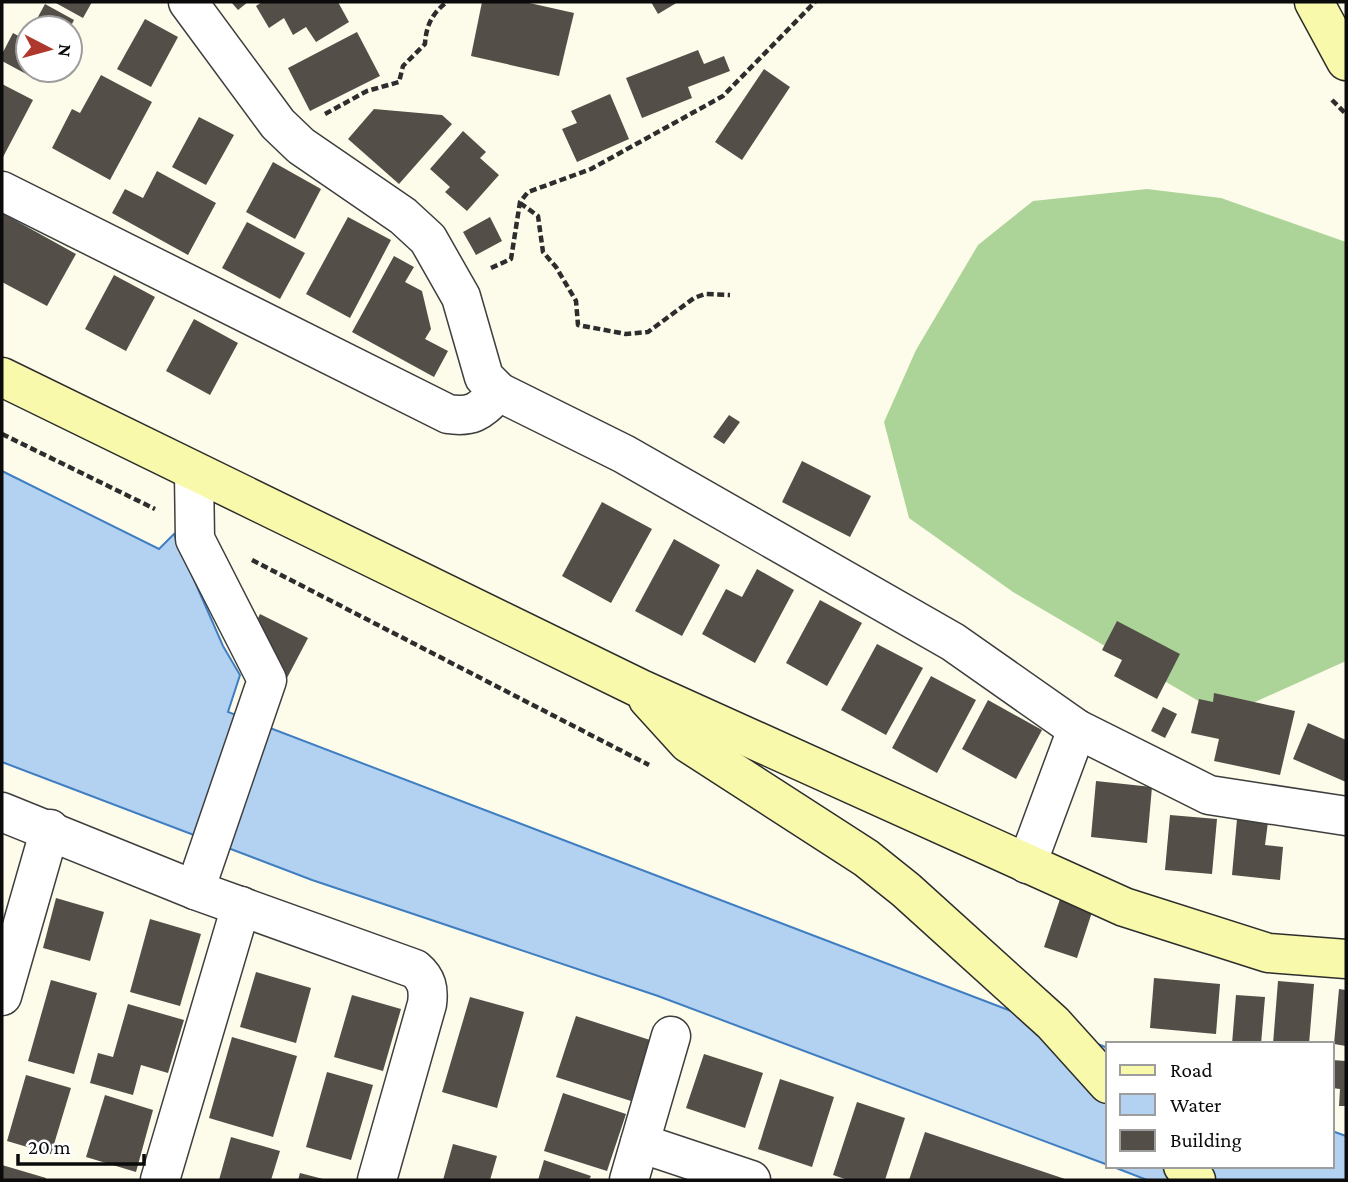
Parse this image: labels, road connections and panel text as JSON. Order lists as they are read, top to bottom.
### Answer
{
  "legend": ["Road", "Water", "Building"],
  "scale_bar": "20 m",
  "north": "right"
}
